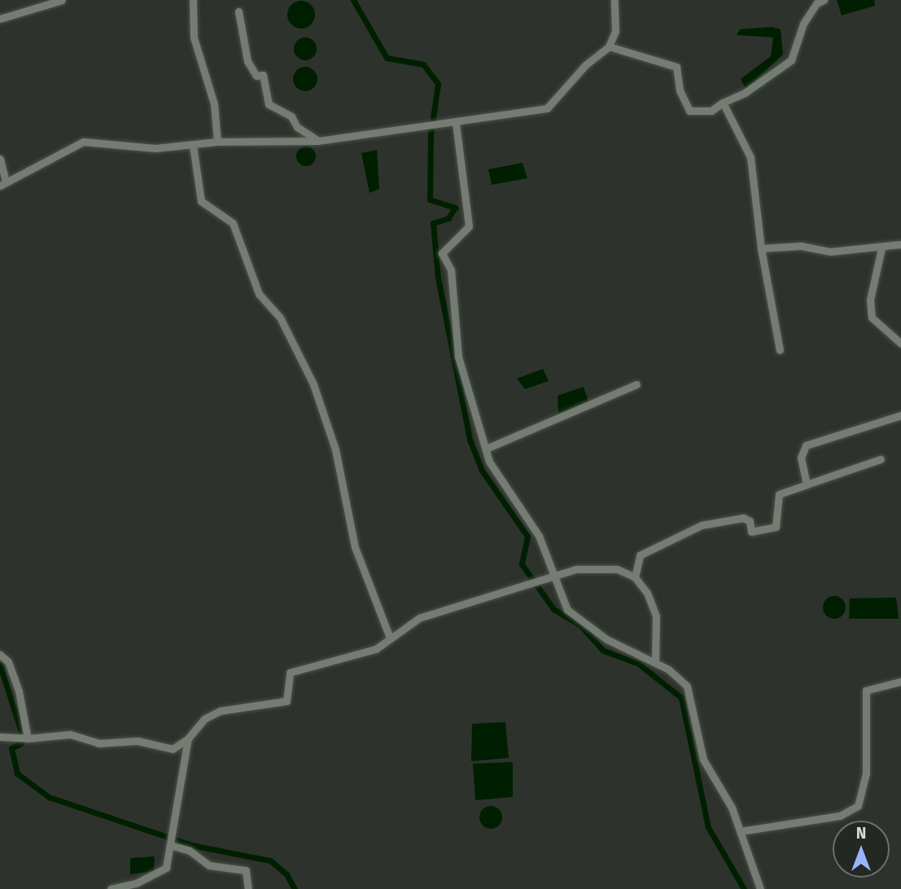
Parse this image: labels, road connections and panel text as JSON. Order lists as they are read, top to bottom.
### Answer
{
  "north": "top"
}
